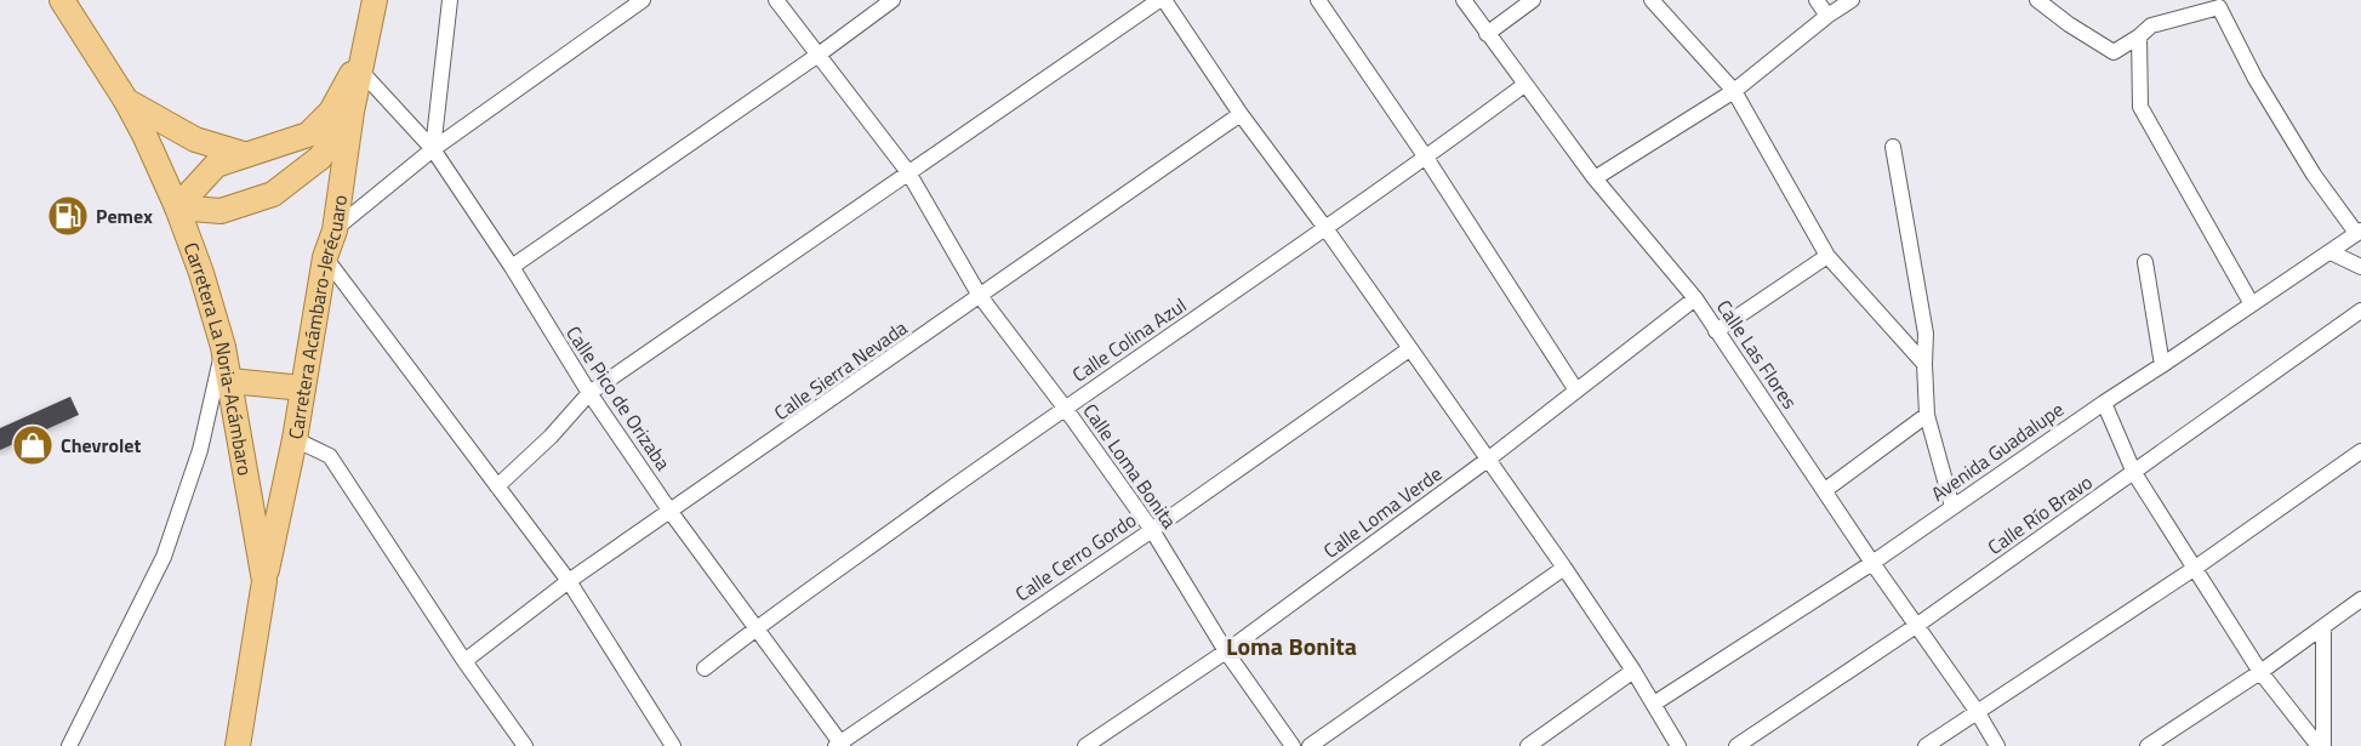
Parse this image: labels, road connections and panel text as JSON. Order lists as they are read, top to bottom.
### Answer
{
  "streets": {
    "main road": ["Carretera Acámbaro-Jerécuaro", "Carretera La Noria-Acámbaro"],
    "street": [
      "Calle Colina Azul",
      "Calle Las Flores",
      "Calle Sierra Nevada",
      "Calle Pico de Orizaba",
      "Avenida Guadalupe",
      "Calle Loma Bonita",
      "Calle Loma Verde",
      "Calle Río Bravo",
      "Calle Cerro Gordo"
    ]
  },
  "crossings": [
    ["Carretera Acámbaro-Jerécuaro", "Carretera La Noria-Acámbaro"],
    ["Carretera Acámbaro-Jerécuaro", "Calle Pico de Orizaba"],
    ["Calle Colina Azul", "Calle Las Flores"],
    ["Calle Colina Azul", "Calle Pico de Orizaba"],
    ["Calle Colina Azul", "Calle Loma Bonita"],
    ["Calle Las Flores", "Avenida Guadalupe"],
    ["Calle Las Flores", "Calle Loma Verde"],
    ["Calle Las Flores", "Calle Río Bravo"],
    ["Calle Sierra Nevada", "Calle Pico de Orizaba"],
    ["Calle Sierra Nevada", "Calle Loma Bonita"],
    ["Calle Pico de Orizaba", "Calle Cerro Gordo"],
    ["Calle Loma Bonita", "Calle Loma Verde"],
    ["Calle Loma Bonita", "Calle Cerro Gordo"]
  ],
  "districts": ["Loma Bonita"],
  "places": {
    "fuel station": ["Pemex"],
    "shop": ["Chevrolet"]
  }
}
